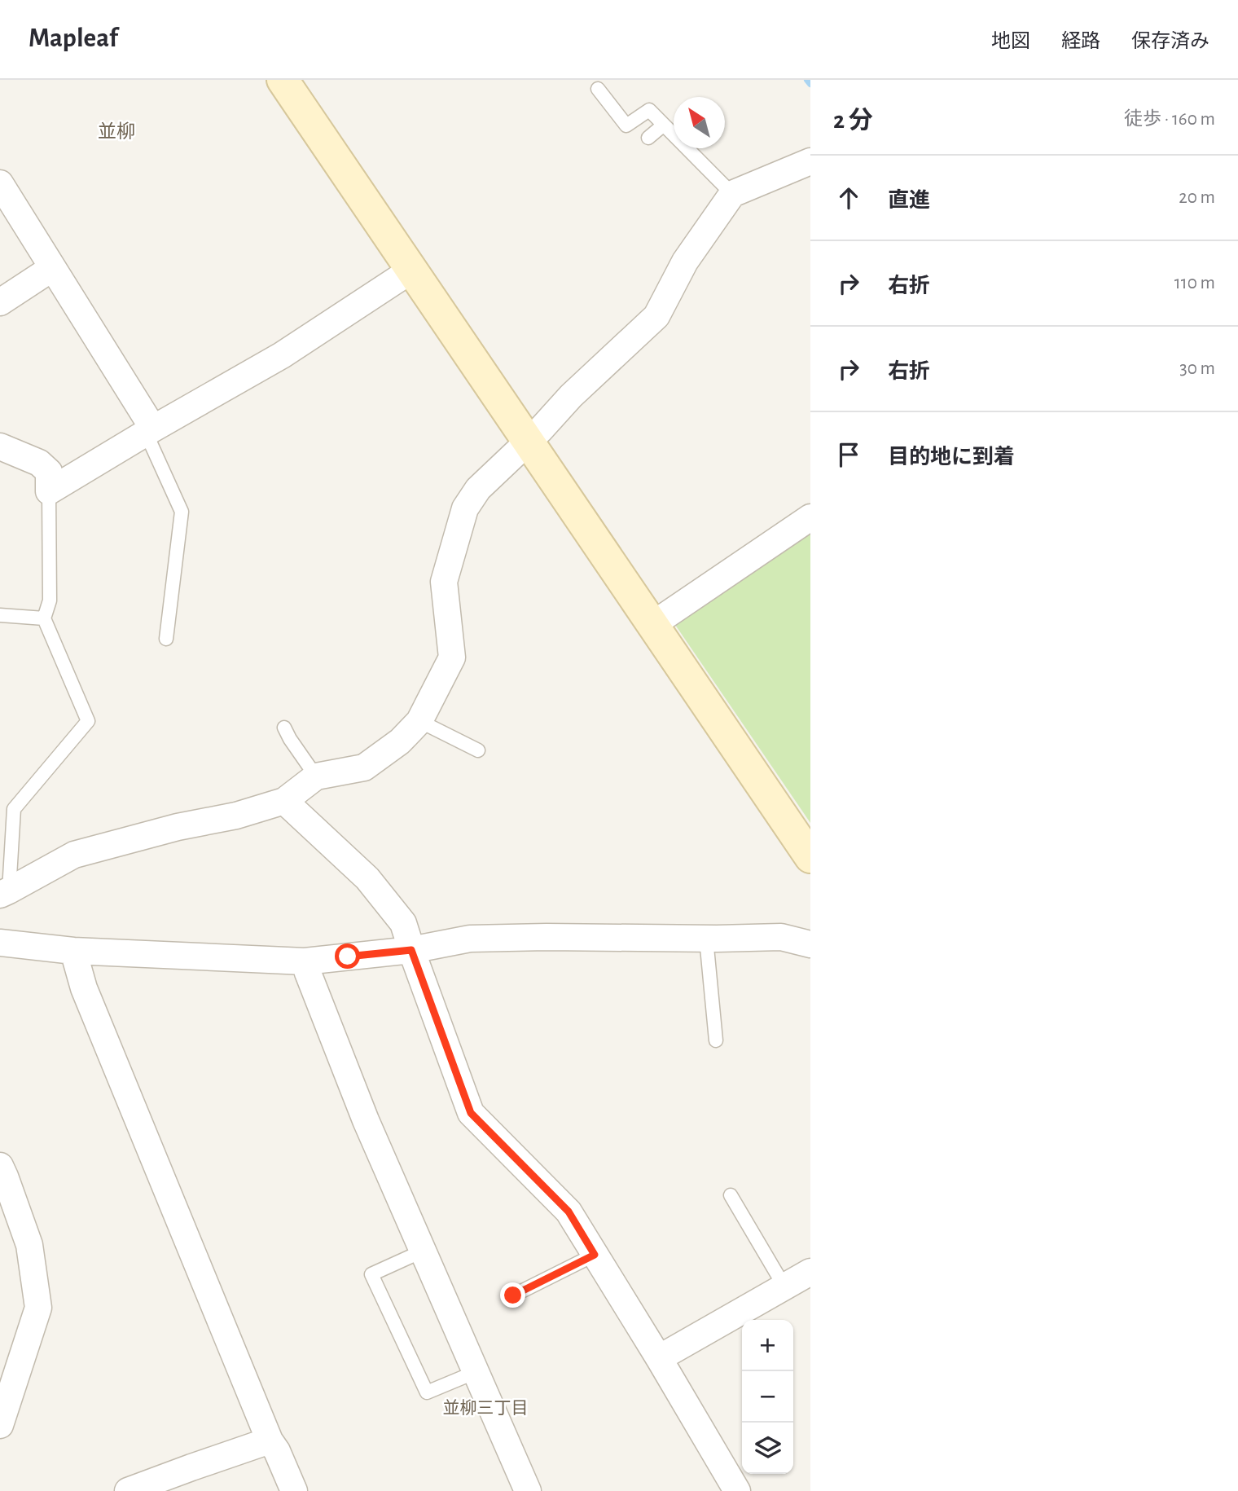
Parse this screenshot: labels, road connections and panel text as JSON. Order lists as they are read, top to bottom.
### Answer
{
  "districts": ["並柳", "並柳三丁目"],
  "north": "top left",
  "page": {
    "header": "Mapleaf",
    "nav": ["地図", "経路", "保存済み"],
    "heading": ["2 分", "徒歩 · 160 m"],
    "list": [
      ["直進", "20 m"],
      ["右折", "110 m"],
      ["右折", "30 m"],
      "目的地に到着"
    ],
    "map_buttons": ["+", "−"]
  }
}
